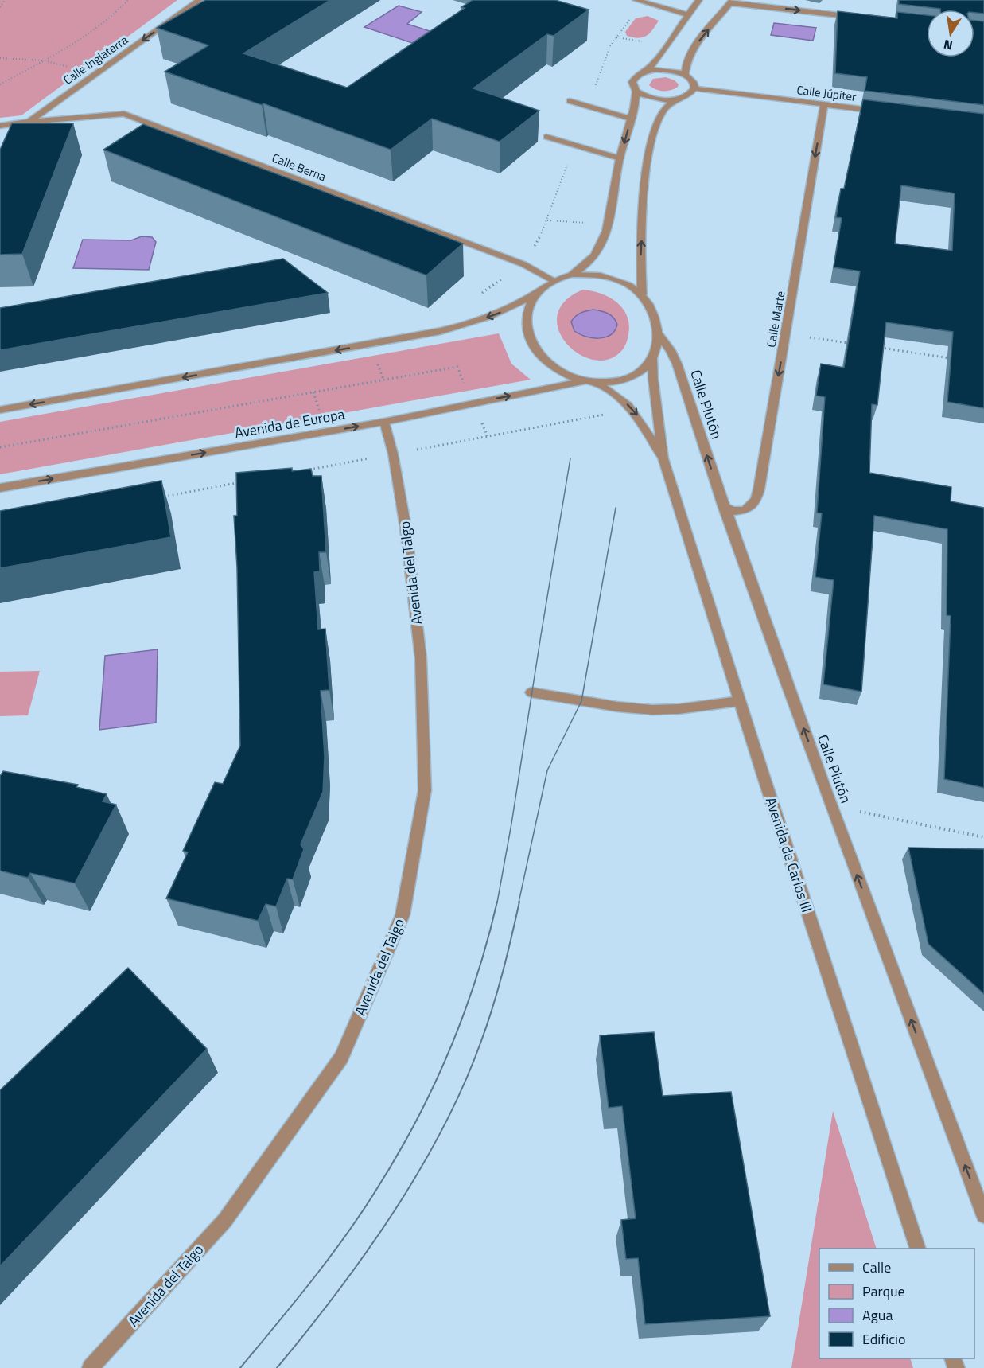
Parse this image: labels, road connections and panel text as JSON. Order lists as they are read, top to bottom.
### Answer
{
  "streets": {
    "street": [
      "Calle Inglaterra",
      "Calle Júpiter",
      "Calle Berna",
      "Calle Marte",
      "Calle Plutón",
      "Avenida de Europa",
      "Avenida del Talgo",
      "Avenida de Carlos III"
    ]
  },
  "crossings": [
    ["Calle Inglaterra", "Calle Berna"],
    ["Calle Júpiter", "Calle Marte"],
    ["Calle Berna", "Calle Plutón"],
    ["Calle Berna", "Avenida de Europa"],
    ["Calle Berna", "Avenida de Carlos III"],
    ["Calle Marte", "Calle Plutón"],
    ["Calle Plutón", "Avenida de Europa"],
    ["Calle Plutón", "Avenida de Carlos III"],
    ["Avenida de Europa", "Avenida del Talgo"],
    ["Avenida de Europa", "Avenida de Carlos III"]
  ],
  "one_way": ["Calle Inglaterra", "Calle Marte", "Calle Plutón"],
  "legend": [
    "Calle",
    "Parque",
    "Agua",
    "Edificio"
  ],
  "north": "bottom"
}
